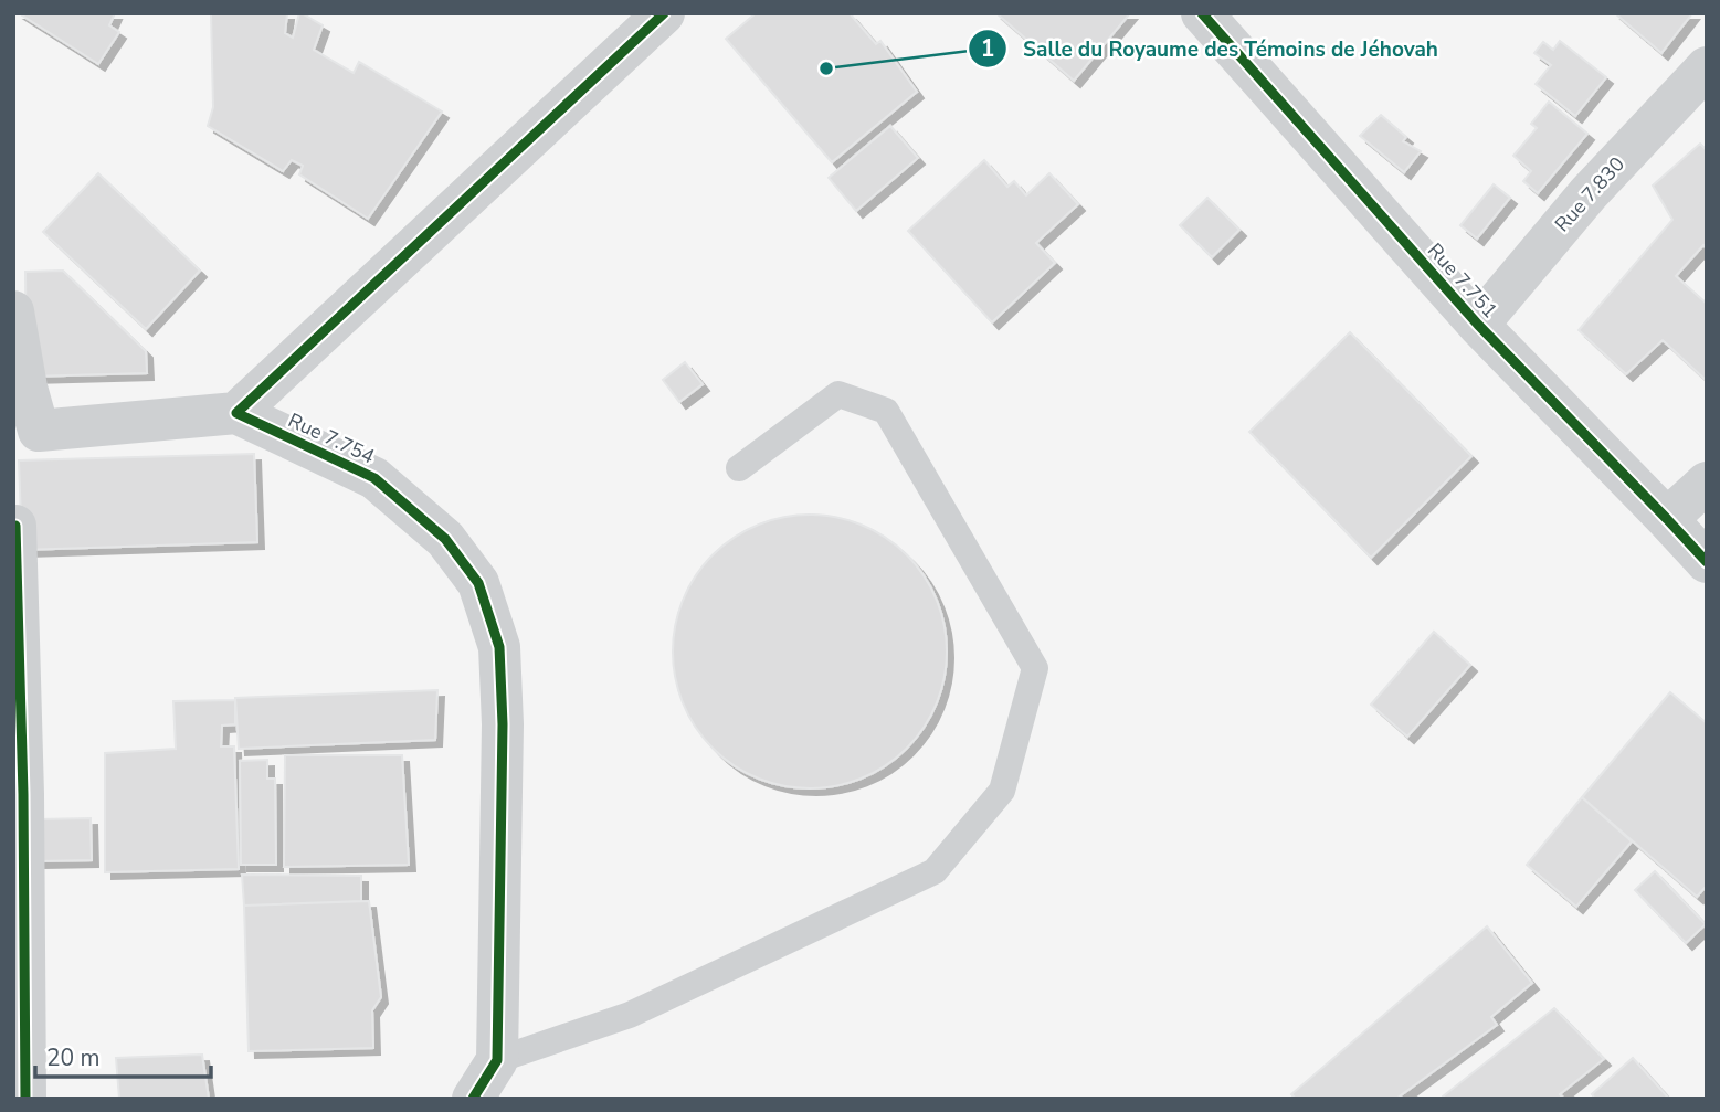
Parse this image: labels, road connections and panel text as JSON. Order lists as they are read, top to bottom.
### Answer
{
  "streets": {
    "street": ["Rue 7.830", "Rue 7.751", "Rue 7.754"]
  },
  "crossings": [
    ["Rue 7.830", "Rue 7.751"]
  ],
  "places": ["Salle du Royaume des Témoins de Jéhovah"],
  "scale_bar": "20 m"
}
